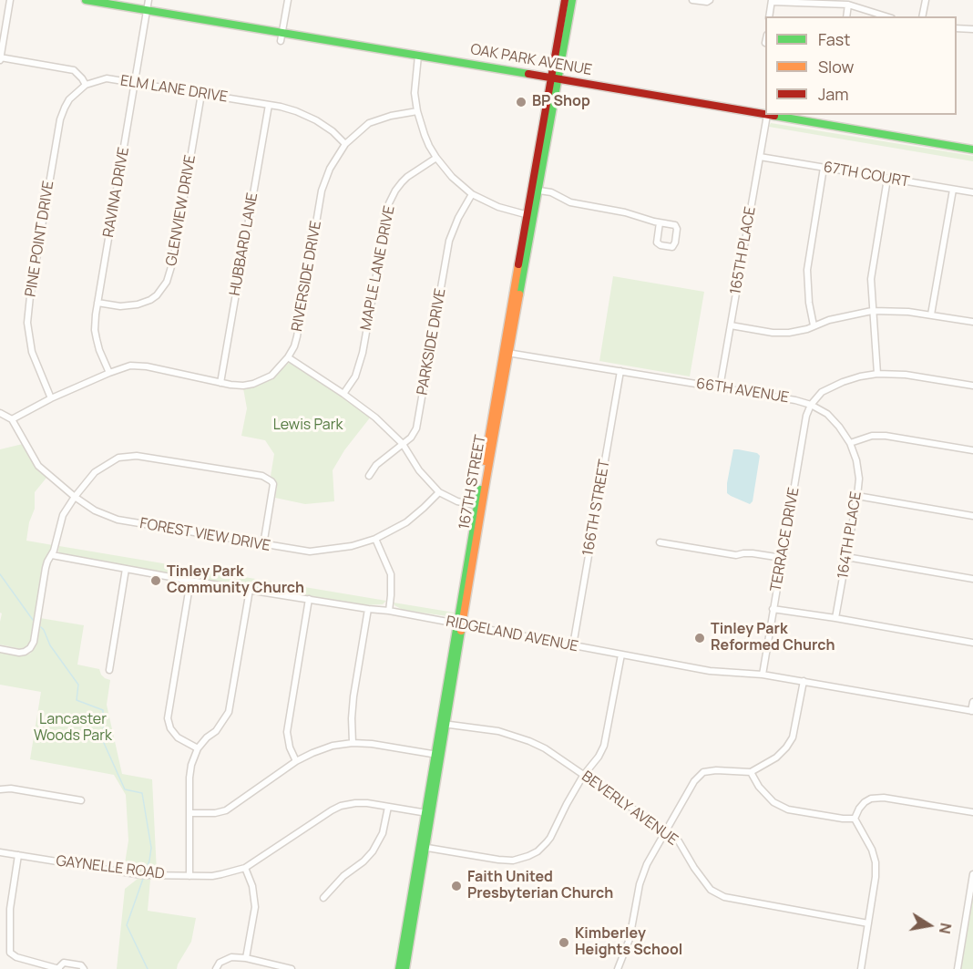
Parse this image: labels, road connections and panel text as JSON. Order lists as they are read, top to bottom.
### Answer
{
  "streets": {
    "main road": ["OAK PARK AVENUE", "167TH STREET"],
    "street": [
      "ELM LANE DRIVE",
      "67TH COURT",
      "RAVINA DRIVE",
      "GLENVIEW DRIVE",
      "PINE POINT DRIVE",
      "HUBBARD LANE",
      "165TH PLACE",
      "MAPLE LANE DRIVE",
      "RIVERSIDE DRIVE",
      "PARKSIDE DRIVE",
      "66TH AVENUE",
      "166TH STREET",
      "FOREST VIEW DRIVE",
      "164TH PLACE",
      "TERRACE DRIVE",
      "RIDGELAND AVENUE",
      "BEVERLY AVENUE",
      "GAYNELLE ROAD"
    ]
  },
  "crossings": [
    ["OAK PARK AVENUE", "RAVINA DRIVE"],
    ["OAK PARK AVENUE", "165TH PLACE"],
    ["OAK PARK AVENUE", "167TH STREET"],
    ["ELM LANE DRIVE", "RAVINA DRIVE"],
    ["ELM LANE DRIVE", "GLENVIEW DRIVE"],
    ["ELM LANE DRIVE", "PINE POINT DRIVE"],
    ["ELM LANE DRIVE", "HUBBARD LANE"],
    ["ELM LANE DRIVE", "RIVERSIDE DRIVE"],
    ["67TH COURT", "165TH PLACE"],
    ["RAVINA DRIVE", "GLENVIEW DRIVE"],
    ["RAVINA DRIVE", "RIVERSIDE DRIVE"],
    ["PINE POINT DRIVE", "RIVERSIDE DRIVE"],
    ["HUBBARD LANE", "RIVERSIDE DRIVE"],
    ["165TH PLACE", "66TH AVENUE"],
    ["RIVERSIDE DRIVE", "FOREST VIEW DRIVE"],
    ["66TH AVENUE", "167TH STREET"],
    ["66TH AVENUE", "166TH STREET"],
    ["66TH AVENUE", "164TH PLACE"],
    ["66TH AVENUE", "TERRACE DRIVE"],
    ["167TH STREET", "RIDGELAND AVENUE"],
    ["167TH STREET", "BEVERLY AVENUE"],
    ["167TH STREET", "GAYNELLE ROAD"],
    ["166TH STREET", "RIDGELAND AVENUE"],
    ["164TH PLACE", "TERRACE DRIVE"],
    ["TERRACE DRIVE", "RIDGELAND AVENUE"]
  ],
  "parks": ["Lewis Park", "Lancaster Woods Park"],
  "places": [
    "BP Shop",
    "Tinley Park Community Church",
    "Tinley Park Reformed Church",
    "Faith United Presbyterian Church",
    "Kimberley Heights School"
  ],
  "legend": ["Fast", "Slow", "Jam"],
  "north": "right"
}
